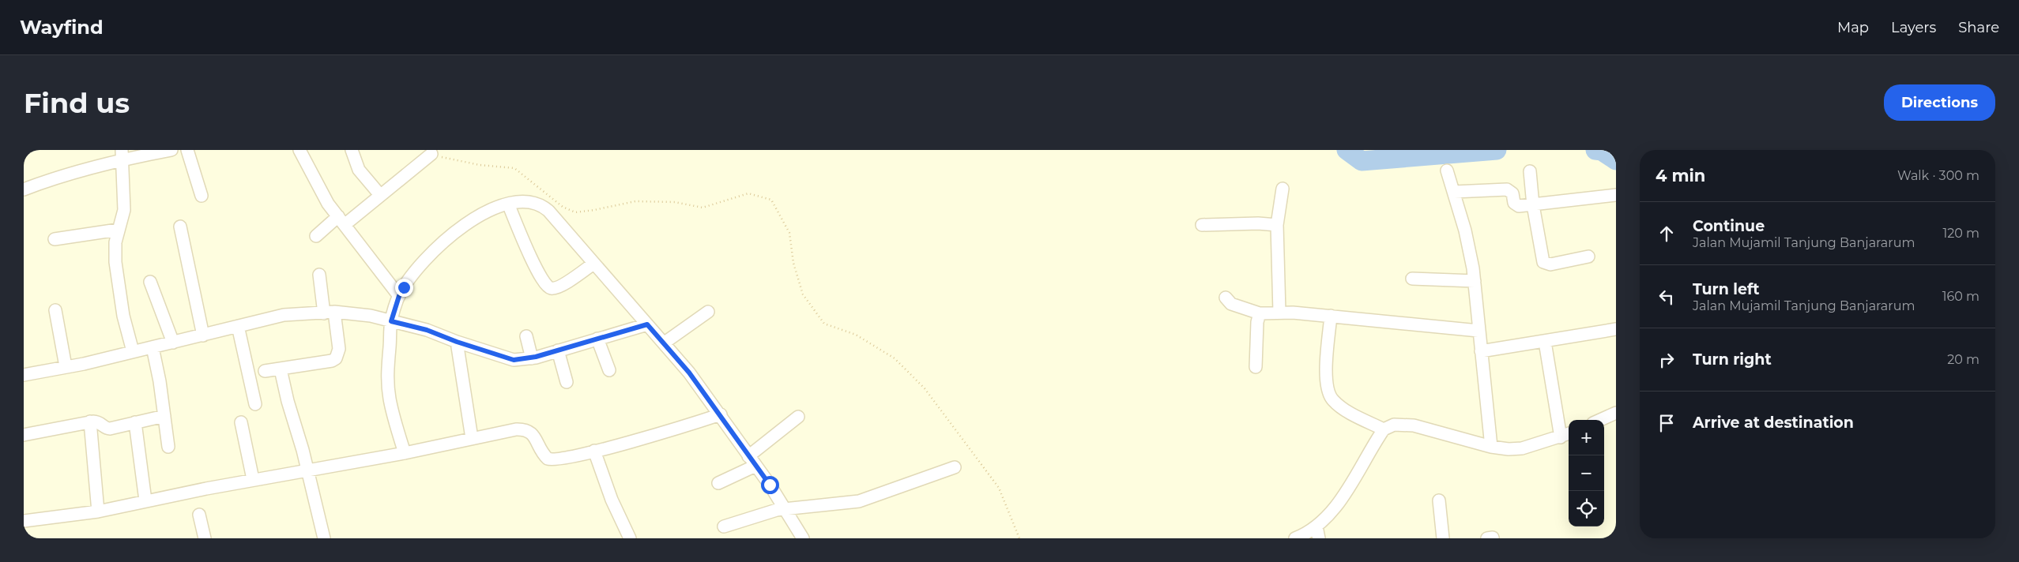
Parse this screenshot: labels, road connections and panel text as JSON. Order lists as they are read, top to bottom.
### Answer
{
  "page": {
    "header": "Wayfind",
    "nav": ["Map", "Layers", "Share"],
    "buttons": "Directions",
    "title": "Find us",
    "heading": ["4 min", "Walk · 300 m"],
    "list": [
      ["Continue", "Jalan Mujamil Tanjung Banjararum", "120 m"],
      ["Turn left", "Jalan Mujamil Tanjung Banjararum", "160 m"],
      ["Turn right", "20 m"],
      "Arrive at destination"
    ],
    "map_buttons": ["+", "−"]
  }
}
